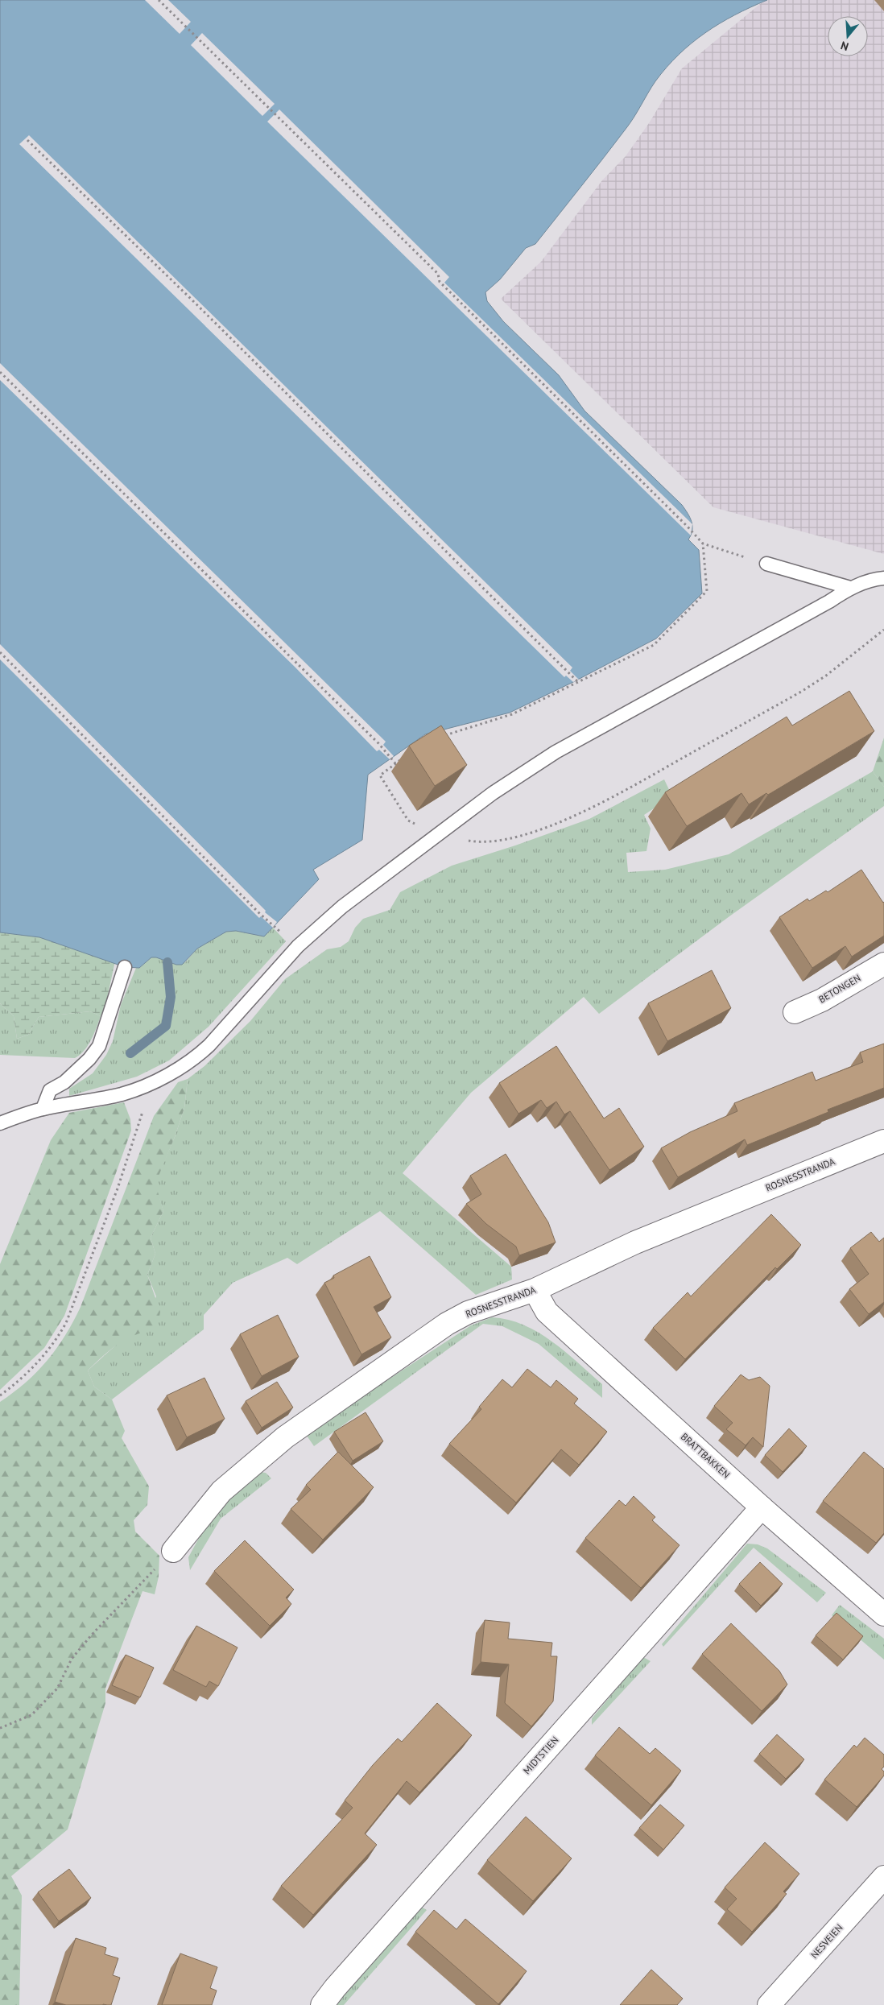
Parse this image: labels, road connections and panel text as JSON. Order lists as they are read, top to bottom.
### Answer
{
  "streets": {
    "street": [
      "BETONGEN",
      "ROSNESSTRANDA",
      "BRATTBAKKEN",
      "MIDTSTIEN",
      "NESVEIEN"
    ]
  },
  "crossings": [
    ["ROSNESSTRANDA", "BRATTBAKKEN"],
    ["BRATTBAKKEN", "MIDTSTIEN"]
  ],
  "north": "bottom"
}
